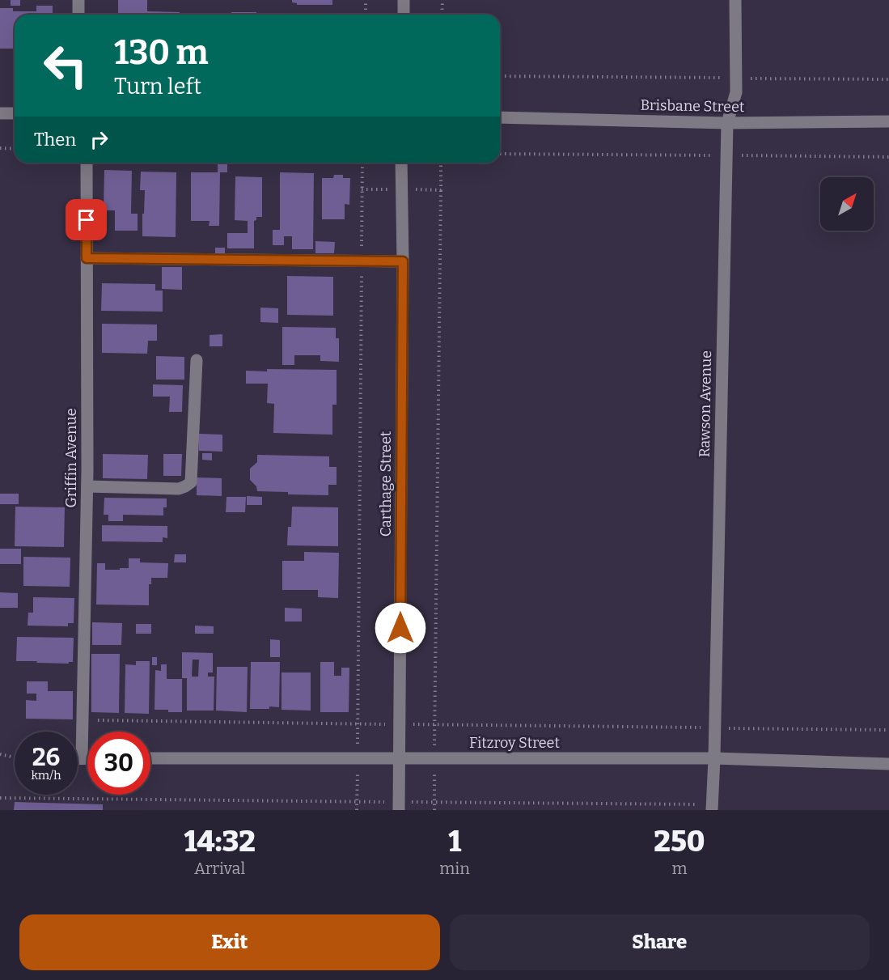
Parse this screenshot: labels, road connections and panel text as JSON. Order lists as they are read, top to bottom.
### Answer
{
  "streets": {
    "street": [
      "Brisbane Street",
      "Rawson Avenue",
      "Griffin Avenue",
      "Carthage Street",
      "Fitzroy Street"
    ]
  },
  "crossings": [
    ["Brisbane Street", "Rawson Avenue"],
    ["Rawson Avenue", "Fitzroy Street"],
    ["Carthage Street", "Fitzroy Street"]
  ],
  "north": "top right",
  "page": {
    "turn": ["130 m", "Turn left"],
    "then": "Then",
    "speed": "26 km/h",
    "limit": "30",
    "eta": [
      "14:32",
      "Arrival",
      "1",
      "min",
      "250",
      "m"
    ],
    "buttons": ["Exit", "Share"]
  }
}
